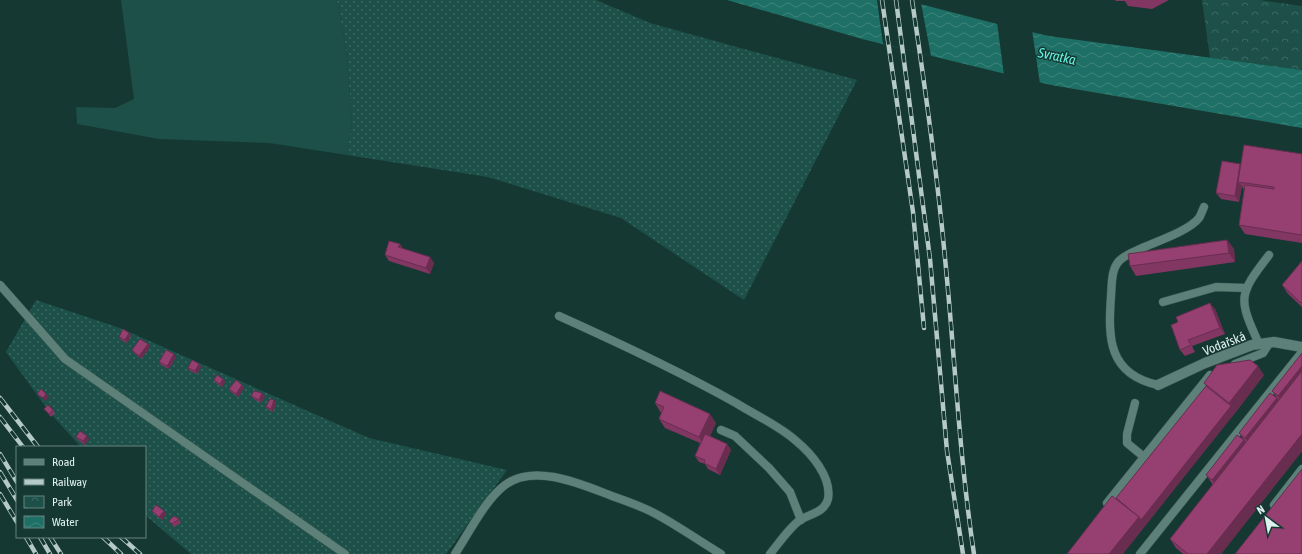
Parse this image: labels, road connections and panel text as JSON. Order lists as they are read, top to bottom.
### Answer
{
  "streets": {
    "street": ["Vodařská"]
  },
  "water": ["Svratka"],
  "legend": [
    "Road",
    "Railway",
    "Park",
    "Water"
  ],
  "north": "top left"
}
